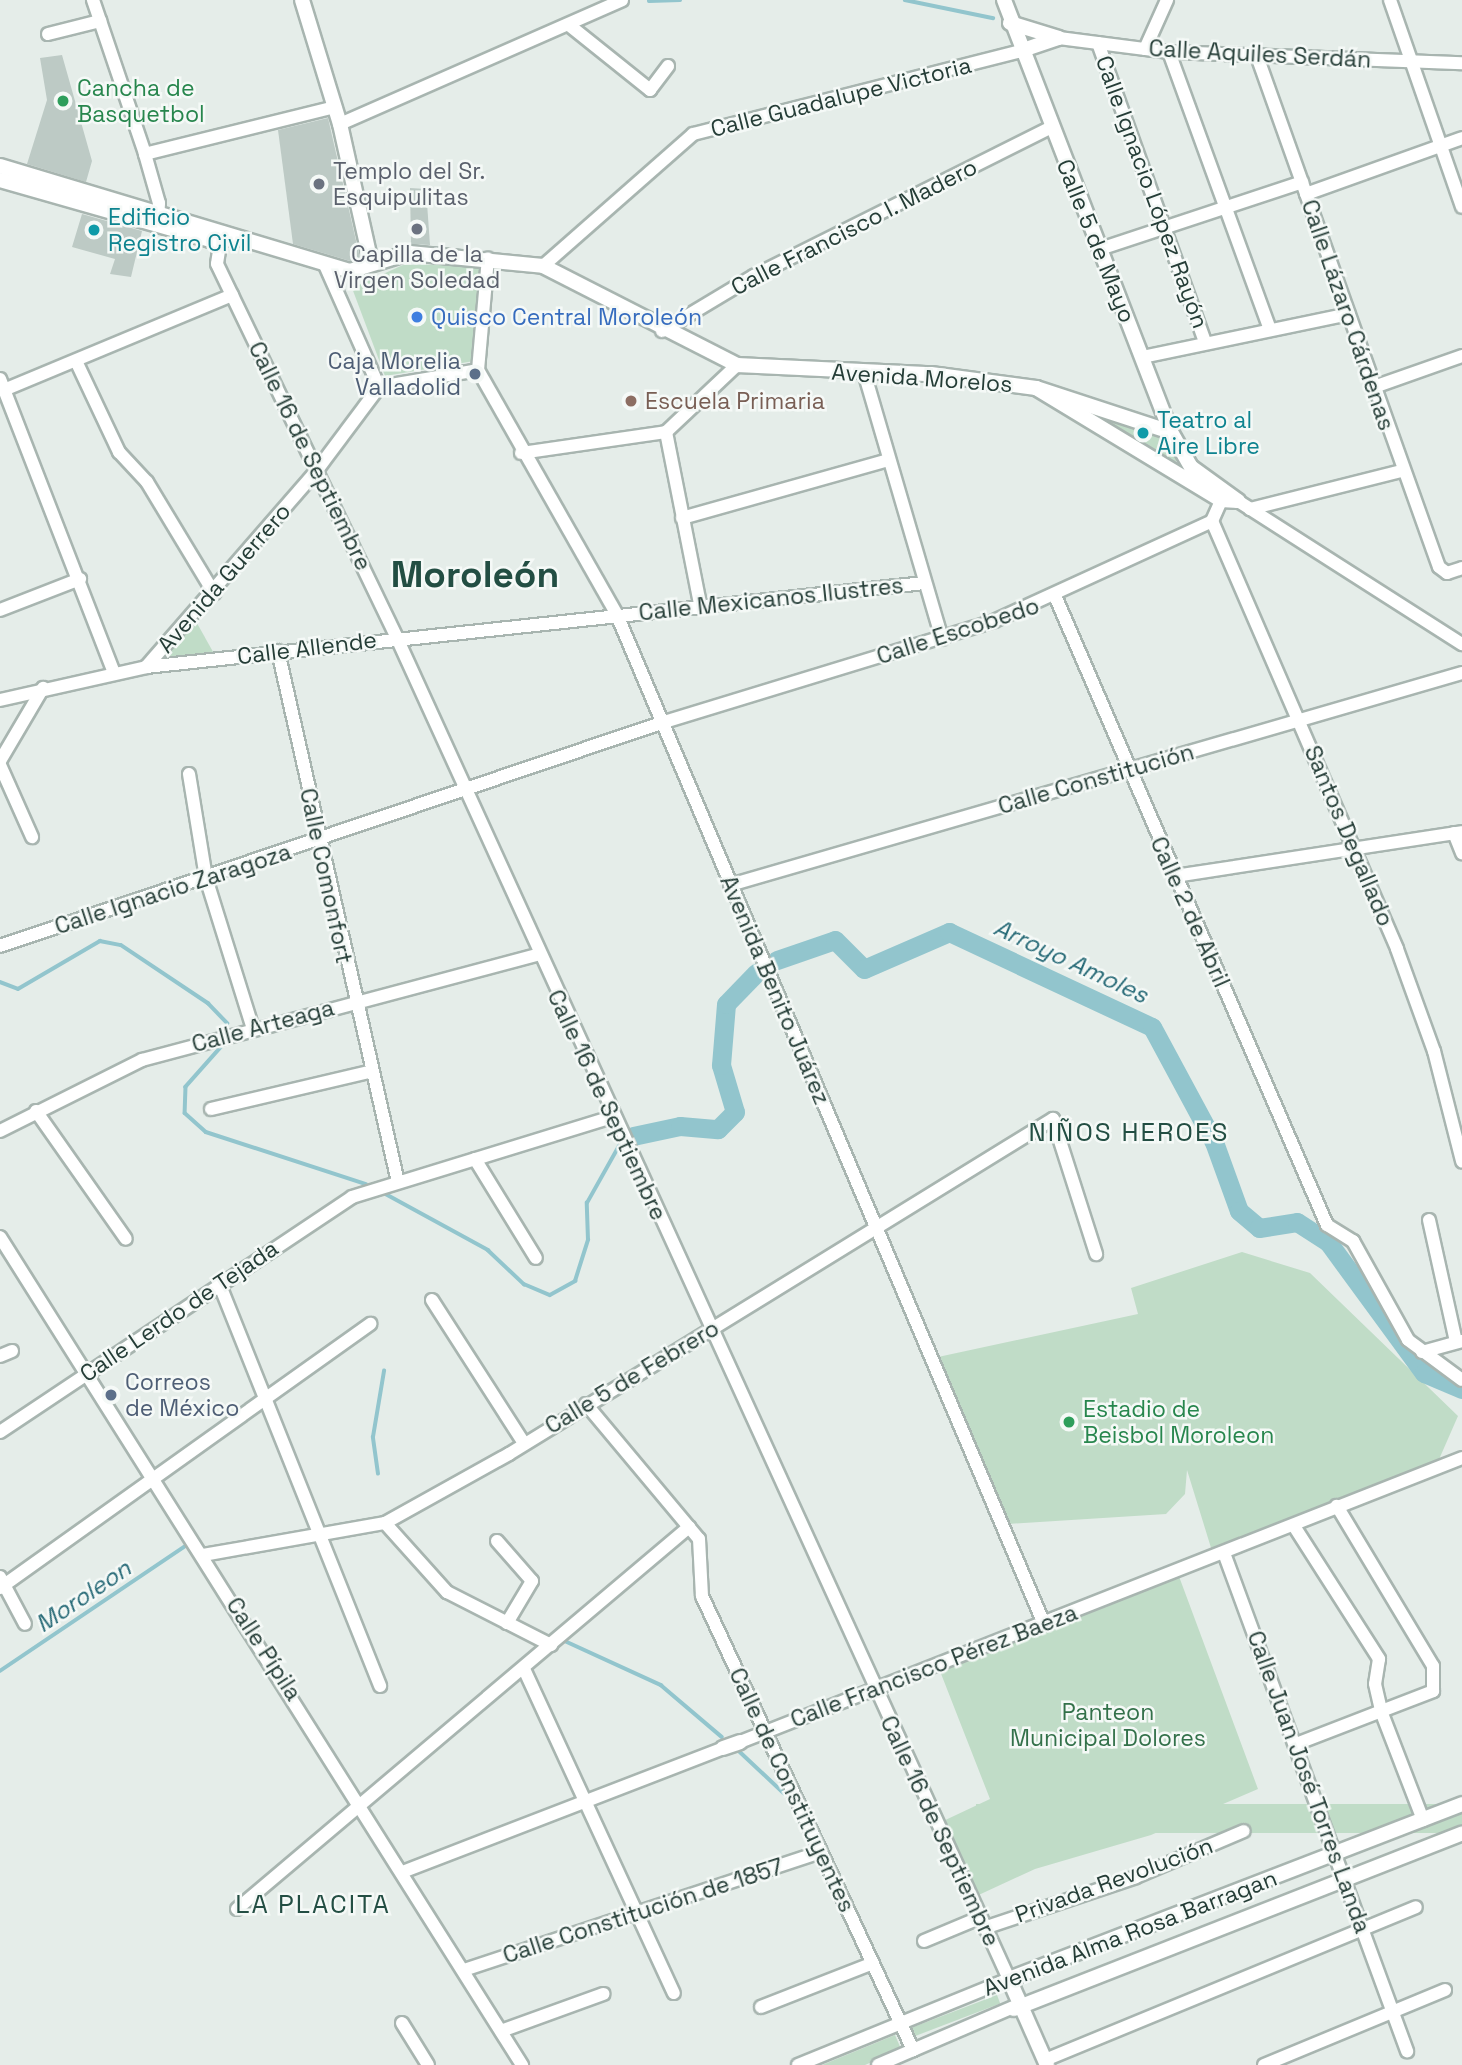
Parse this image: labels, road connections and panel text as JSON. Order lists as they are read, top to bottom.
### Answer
{
  "streets": {
    "street": [
      "Calle Aquiles Serdán",
      "Calle Guadalupe Victoria",
      "Calle Ignacio López Rayón",
      "Calle Francisco I. Madero",
      "Calle 5 de Mayo",
      "Calle Lázaro Cárdenas",
      "Avenida Morelos",
      "Calle 16 de Septiembre",
      "Avenida Guerrero",
      "Calle Mexicanos Ilustres",
      "Calle Escobedo",
      "Calle Allende",
      "Calle Constitución",
      "Santos Degallado",
      "Calle Comonfort",
      "Calle Ignacio Zaragoza",
      "Calle 2 de Abril",
      "Avenida Benito Juárez",
      "Calle Arteaga",
      "Calle Lerdo de Tejada",
      "Calle 5 de Febrero",
      "Calle Pípila",
      "Calle Francisco Pérez Baeza",
      "Calle Juan José Torres Landa",
      "Calle de Constituyentes",
      "Privada Revolución",
      "Calle Constitución de 1857",
      "Avenida Alma Rosa Barragan"
    ]
  },
  "crossings": [
    ["Calle Aquiles Serdán", "Calle Guadalupe Victoria"],
    ["Calle Aquiles Serdán", "Calle Ignacio López Rayón"],
    ["Calle Aquiles Serdán", "Calle 5 de Mayo"],
    ["Calle Aquiles Serdán", "Calle Lázaro Cárdenas"],
    ["Calle Guadalupe Victoria", "Calle 5 de Mayo"],
    ["Calle Guadalupe Victoria", "Avenida Morelos"],
    ["Calle Francisco I. Madero", "Calle 5 de Mayo"],
    ["Calle Francisco I. Madero", "Avenida Morelos"],
    ["Calle 5 de Mayo", "Avenida Morelos"],
    ["Calle 16 de Septiembre", "Avenida Guerrero"],
    ["Calle 16 de Septiembre", "Calle Escobedo"],
    ["Calle 16 de Septiembre", "Calle Allende"],
    ["Calle 16 de Septiembre", "Calle Ignacio Zaragoza"],
    ["Calle 16 de Septiembre", "Calle Arteaga"],
    ["Calle 16 de Septiembre", "Calle 5 de Febrero"],
    ["Calle 16 de Septiembre", "Calle Francisco Pérez Baeza"],
    ["Calle 16 de Septiembre", "Privada Revolución"],
    ["Calle 16 de Septiembre", "Avenida Alma Rosa Barragan"],
    ["Avenida Guerrero", "Calle Allende"],
    ["Calle Mexicanos Ilustres", "Calle Allende"],
    ["Calle Mexicanos Ilustres", "Avenida Benito Juárez"],
    ["Calle Escobedo", "Santos Degallado"],
    ["Calle Escobedo", "Calle Ignacio Zaragoza"],
    ["Calle Escobedo", "Calle 2 de Abril"],
    ["Calle Escobedo", "Avenida Benito Juárez"],
    ["Calle Allende", "Calle Comonfort"],
    ["Calle Allende", "Avenida Benito Juárez"],
    ["Calle Constitución", "Santos Degallado"],
    ["Calle Constitución", "Calle 2 de Abril"],
    ["Calle Constitución", "Avenida Benito Juárez"],
    ["Calle Comonfort", "Calle Ignacio Zaragoza"],
    ["Calle Comonfort", "Calle Arteaga"],
    ["Calle Comonfort", "Calle Lerdo de Tejada"],
    ["Avenida Benito Juárez", "Calle 5 de Febrero"],
    ["Avenida Benito Juárez", "Calle Francisco Pérez Baeza"],
    ["Calle Lerdo de Tejada", "Calle Pípila"],
    ["Calle 5 de Febrero", "Calle Pípila"],
    ["Calle 5 de Febrero", "Calle de Constituyentes"],
    ["Calle Pípila", "Calle Francisco Pérez Baeza"],
    ["Calle Pípila", "Calle Constitución de 1857"],
    ["Calle Francisco Pérez Baeza", "Calle Juan José Torres Landa"],
    ["Calle Francisco Pérez Baeza", "Calle de Constituyentes"],
    ["Calle Juan José Torres Landa", "Avenida Alma Rosa Barragan"],
    ["Calle de Constituyentes", "Calle Constitución de 1857"],
    ["Calle de Constituyentes", "Avenida Alma Rosa Barragan"]
  ],
  "districts": ["Moroleón", "NIÑOS HEROES", "LA PLACITA"],
  "water": ["Arroyo Amoles", "Moroleon"],
  "parks": ["Panteon Municipal Dolores"],
  "places": [
    "Cancha de Basquetbol",
    "Templo del Sr. Esquipulitas",
    "Capilla de la Virgen Soledad",
    "Edificio Registro Civil",
    "Quisco Central Moroleón",
    "Caja Morelia Valladolid",
    "Escuela Primaria",
    "Teatro al Aire Libre",
    "Correos de México",
    "Estadio de Beisbol Moroleon"
  ]
}
